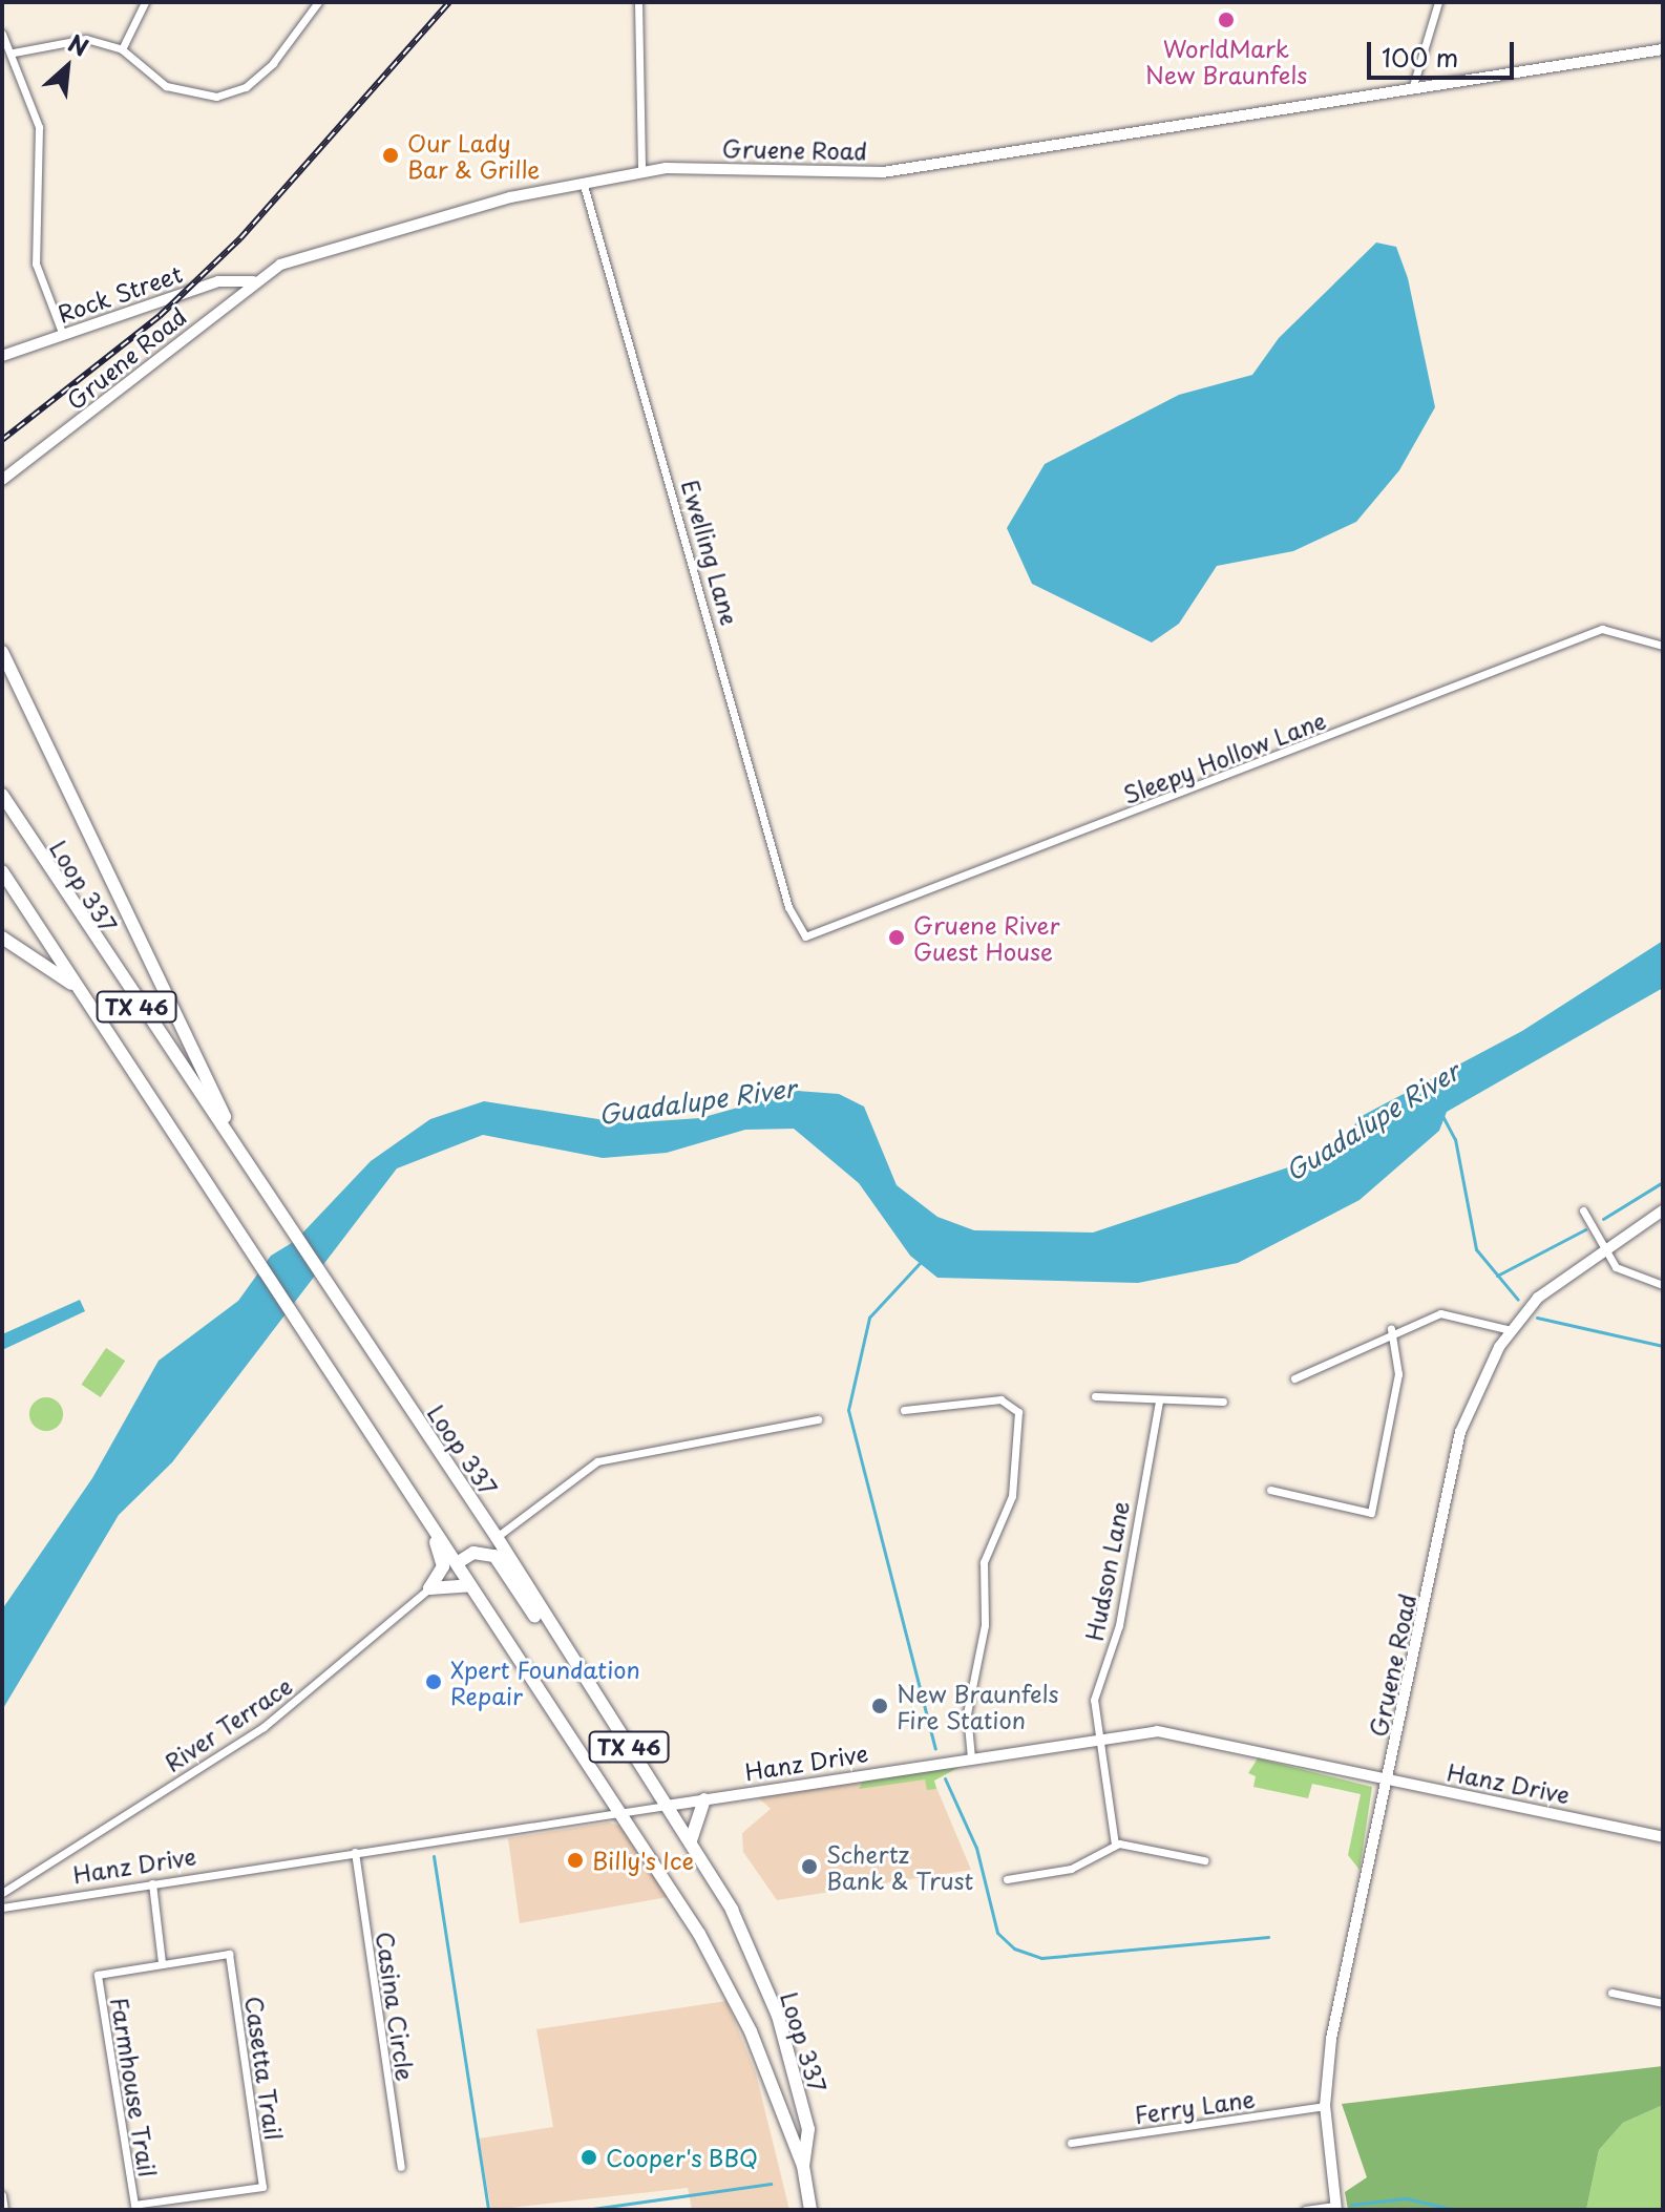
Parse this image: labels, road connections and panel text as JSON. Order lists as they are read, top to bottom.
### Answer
{
  "streets": {
    "main road": ["Loop 337", "TX 46"],
    "street": [
      "Gruene Road",
      "Rock Street",
      "Ewelling Lane",
      "Sleepy Hollow Lane",
      "Hudson Lane",
      "River Terrace",
      "Hanz Drive",
      "Casina Circle",
      "Casetta Trail",
      "Farmhouse Trail",
      "Ferry Lane"
    ]
  },
  "crossings": [
    ["Gruene Road", "Rock Street"],
    ["Gruene Road", "Ewelling Lane"],
    ["Gruene Road", "Hanz Drive"],
    ["Gruene Road", "Ferry Lane"],
    ["Ewelling Lane", "Sleepy Hollow Lane"],
    ["Loop 337", "River Terrace"],
    ["Loop 337", "Hanz Drive"],
    ["Hudson Lane", "Hanz Drive"],
    ["Hanz Drive", "Casina Circle"],
    ["Casetta Trail", "Farmhouse Trail"]
  ],
  "water": ["Guadalupe River"],
  "places": [
    "WorldMark New Braunfels",
    "Our Lady Bar & Grille",
    "Gruene River Guest House",
    "Xpert Foundation Repair",
    "New Braunfels Fire Station",
    "Billy's Ice",
    "Schertz Bank & Trust",
    "Cooper's BBQ"
  ],
  "scale_bar": "100 m",
  "north": "top right"
}
